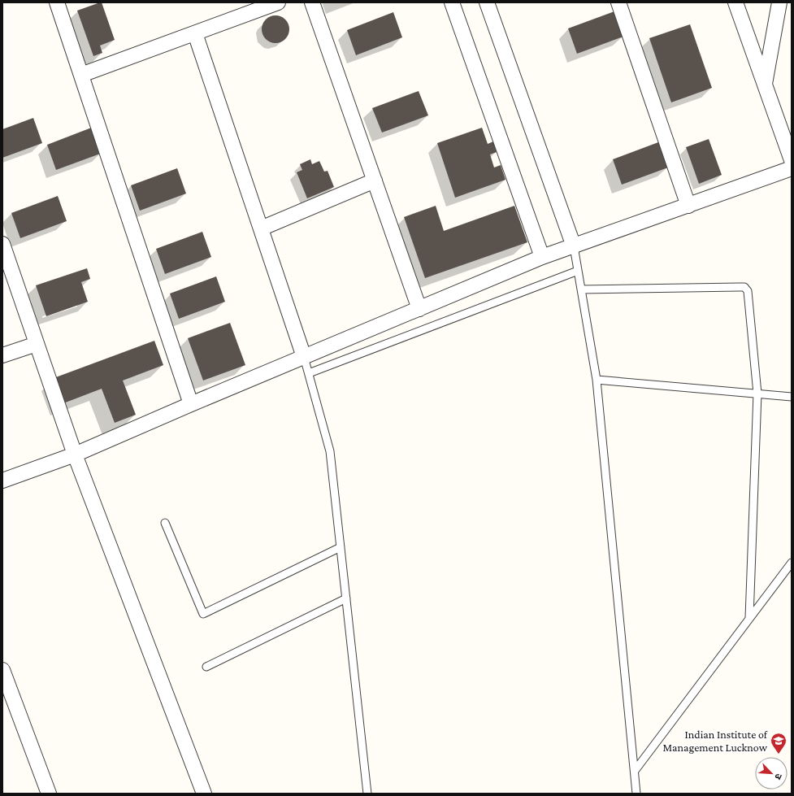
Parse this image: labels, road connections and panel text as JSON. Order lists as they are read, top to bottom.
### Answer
{
  "places": {
    "school or university": ["Indian Institute of Management Lucknow"]
  },
  "north": "bottom right"
}
